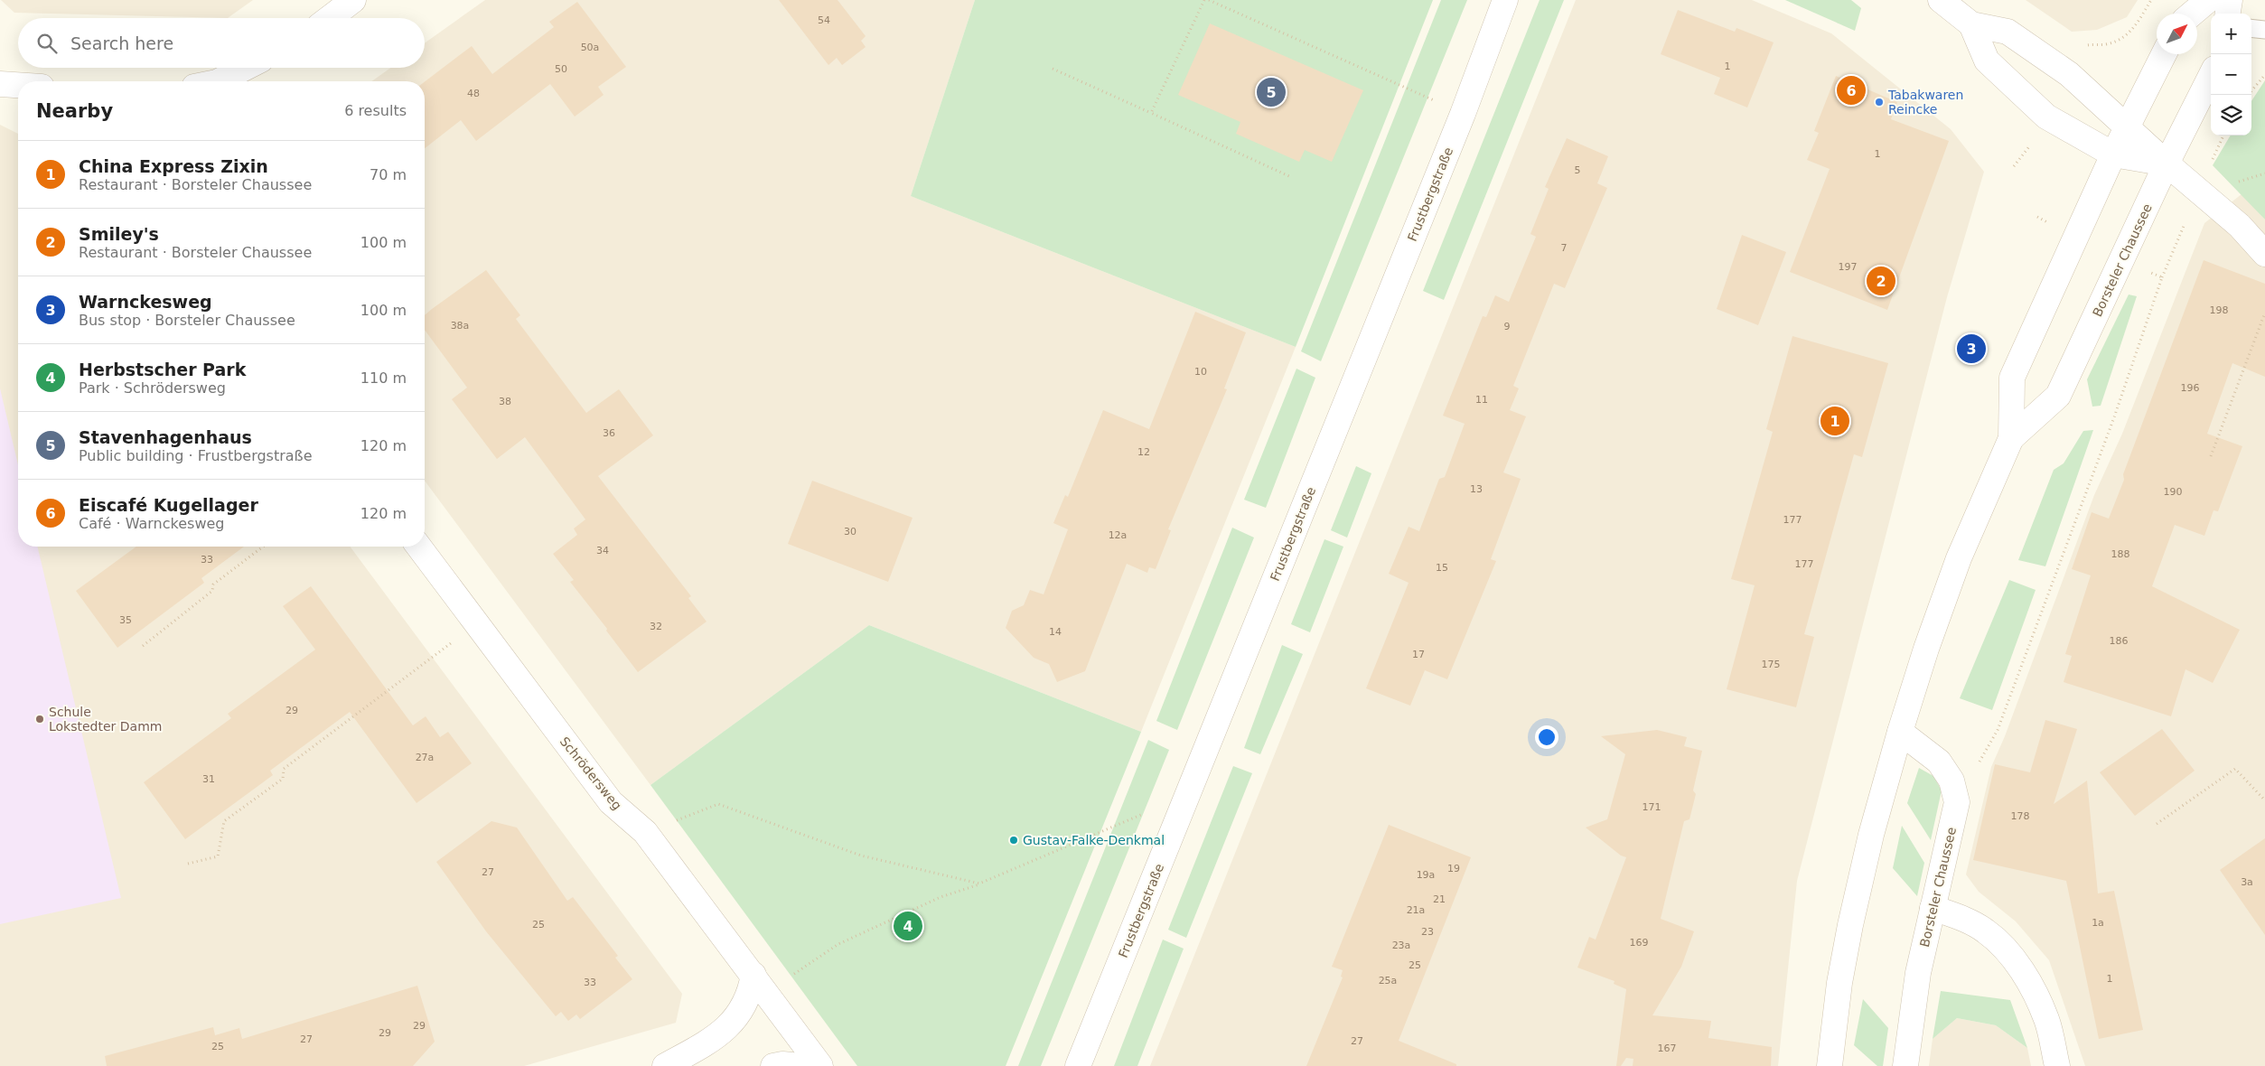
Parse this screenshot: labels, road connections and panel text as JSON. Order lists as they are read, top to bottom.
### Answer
{
  "streets": {
    "street": ["Frustbergstraße", "Borsteler Chaussee", "Schrödersweg"]
  },
  "places": ["Tabakwaren Reincke", "Schule Lokstedter Damm", "Gustav-Falke-Denkmal"],
  "house_numbers": [
    "54",
    "50a",
    "1",
    "50",
    "48",
    "1",
    "5",
    "7",
    "197",
    "198",
    "38a",
    "9",
    "10",
    "196",
    "11",
    "38",
    "36",
    "12",
    "13",
    "190",
    "177",
    "30",
    "12a",
    "34",
    "188",
    "33",
    "177",
    "15",
    "35",
    "32",
    "14",
    "186",
    "17",
    "175",
    "29",
    "27a",
    "31",
    "171",
    "178",
    "19",
    "27",
    "19a",
    "3a",
    "21",
    "21a",
    "1a",
    "25",
    "23",
    "169",
    "23a",
    "25",
    "1",
    "25a",
    "33",
    "29",
    "29",
    "27",
    "27",
    "25",
    "167"
  ],
  "north": "top right",
  "page": {
    "map_buttons": ["+", "−"],
    "search": "Search here",
    "pins": [
      "6",
      "5",
      "2",
      "3",
      "1",
      "4"
    ],
    "heading": ["Nearby", "6 results"],
    "list": [
      {
        "mark": "1",
        "name": "China Express Zixin",
        "note": "Restaurant · Borsteler Chaussee",
        "value": "70 m"
      },
      {
        "mark": "2",
        "name": "Smiley's",
        "note": "Restaurant · Borsteler Chaussee",
        "value": "100 m"
      },
      {
        "mark": "3",
        "name": "Warnckesweg",
        "note": "Bus stop · Borsteler Chaussee",
        "value": "100 m"
      },
      {
        "mark": "4",
        "name": "Herbstscher Park",
        "note": "Park · Schrödersweg",
        "value": "110 m"
      },
      {
        "mark": "5",
        "name": "Stavenhagenhaus",
        "note": "Public building · Frustbergstraße",
        "value": "120 m"
      },
      {
        "mark": "6",
        "name": "Eiscafé Kugellager",
        "note": "Café · Warnckesweg",
        "value": "120 m"
      }
    ]
  }
}
